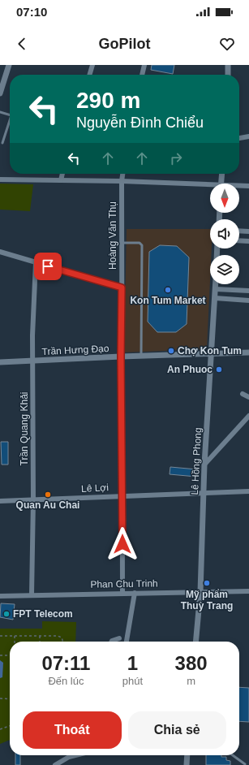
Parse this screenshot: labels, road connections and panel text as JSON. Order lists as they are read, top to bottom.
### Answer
{
  "streets": {
    "street": [
      "Hoàng Văn Thụ",
      "Trần Hưng Đạo",
      "Trần Quang Khải",
      "Lê Hồng Phong",
      "Lê Lợi",
      "Phan Chu Trinh"
    ]
  },
  "crossings": [
    ["Hoàng Văn Thụ", "Trần Hưng Đạo"],
    ["Hoàng Văn Thụ", "Lê Lợi"],
    ["Hoàng Văn Thụ", "Phan Chu Trinh"],
    ["Trần Hưng Đạo", "Trần Quang Khải"],
    ["Trần Hưng Đạo", "Lê Hồng Phong"],
    ["Trần Quang Khải", "Lê Lợi"],
    ["Trần Quang Khải", "Phan Chu Trinh"],
    ["Lê Hồng Phong", "Lê Lợi"],
    ["Lê Hồng Phong", "Phan Chu Trinh"]
  ],
  "places": [
    "Kon Tum Market",
    "Chợ Kon Tum",
    "An Phuoc",
    "Quan Au Chai",
    "Mỹ phẩm Thuỳ Trang",
    "FPT Telecom"
  ],
  "north": "bottom",
  "page": {
    "status": "07:10",
    "header": "GoPilot",
    "turn": ["290 m", "Nguyễn Đình Chiểu"],
    "eta": [
      "07:11",
      "Đến lúc",
      "1",
      "phút",
      "380",
      "m"
    ],
    "buttons": ["Thoát", "Chia sẻ"]
  }
}
